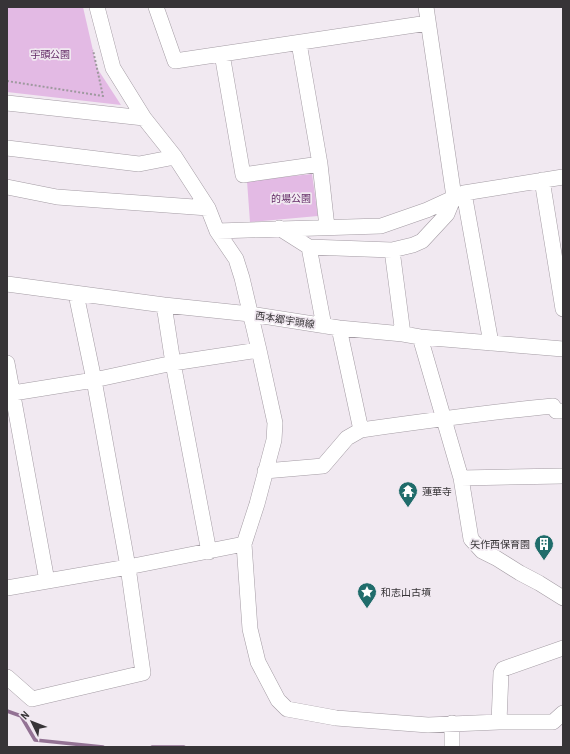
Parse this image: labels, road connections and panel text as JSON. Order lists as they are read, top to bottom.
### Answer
{
  "streets": {
    "street": ["西本郷宇頭線"]
  },
  "parks": ["宇頭公園", "的場公園"],
  "places": {
    "temple": ["蓮華寺"],
    "building": ["矢作西保育園"],
    "place": ["和志山古墳"]
  },
  "north": "top left"
}
